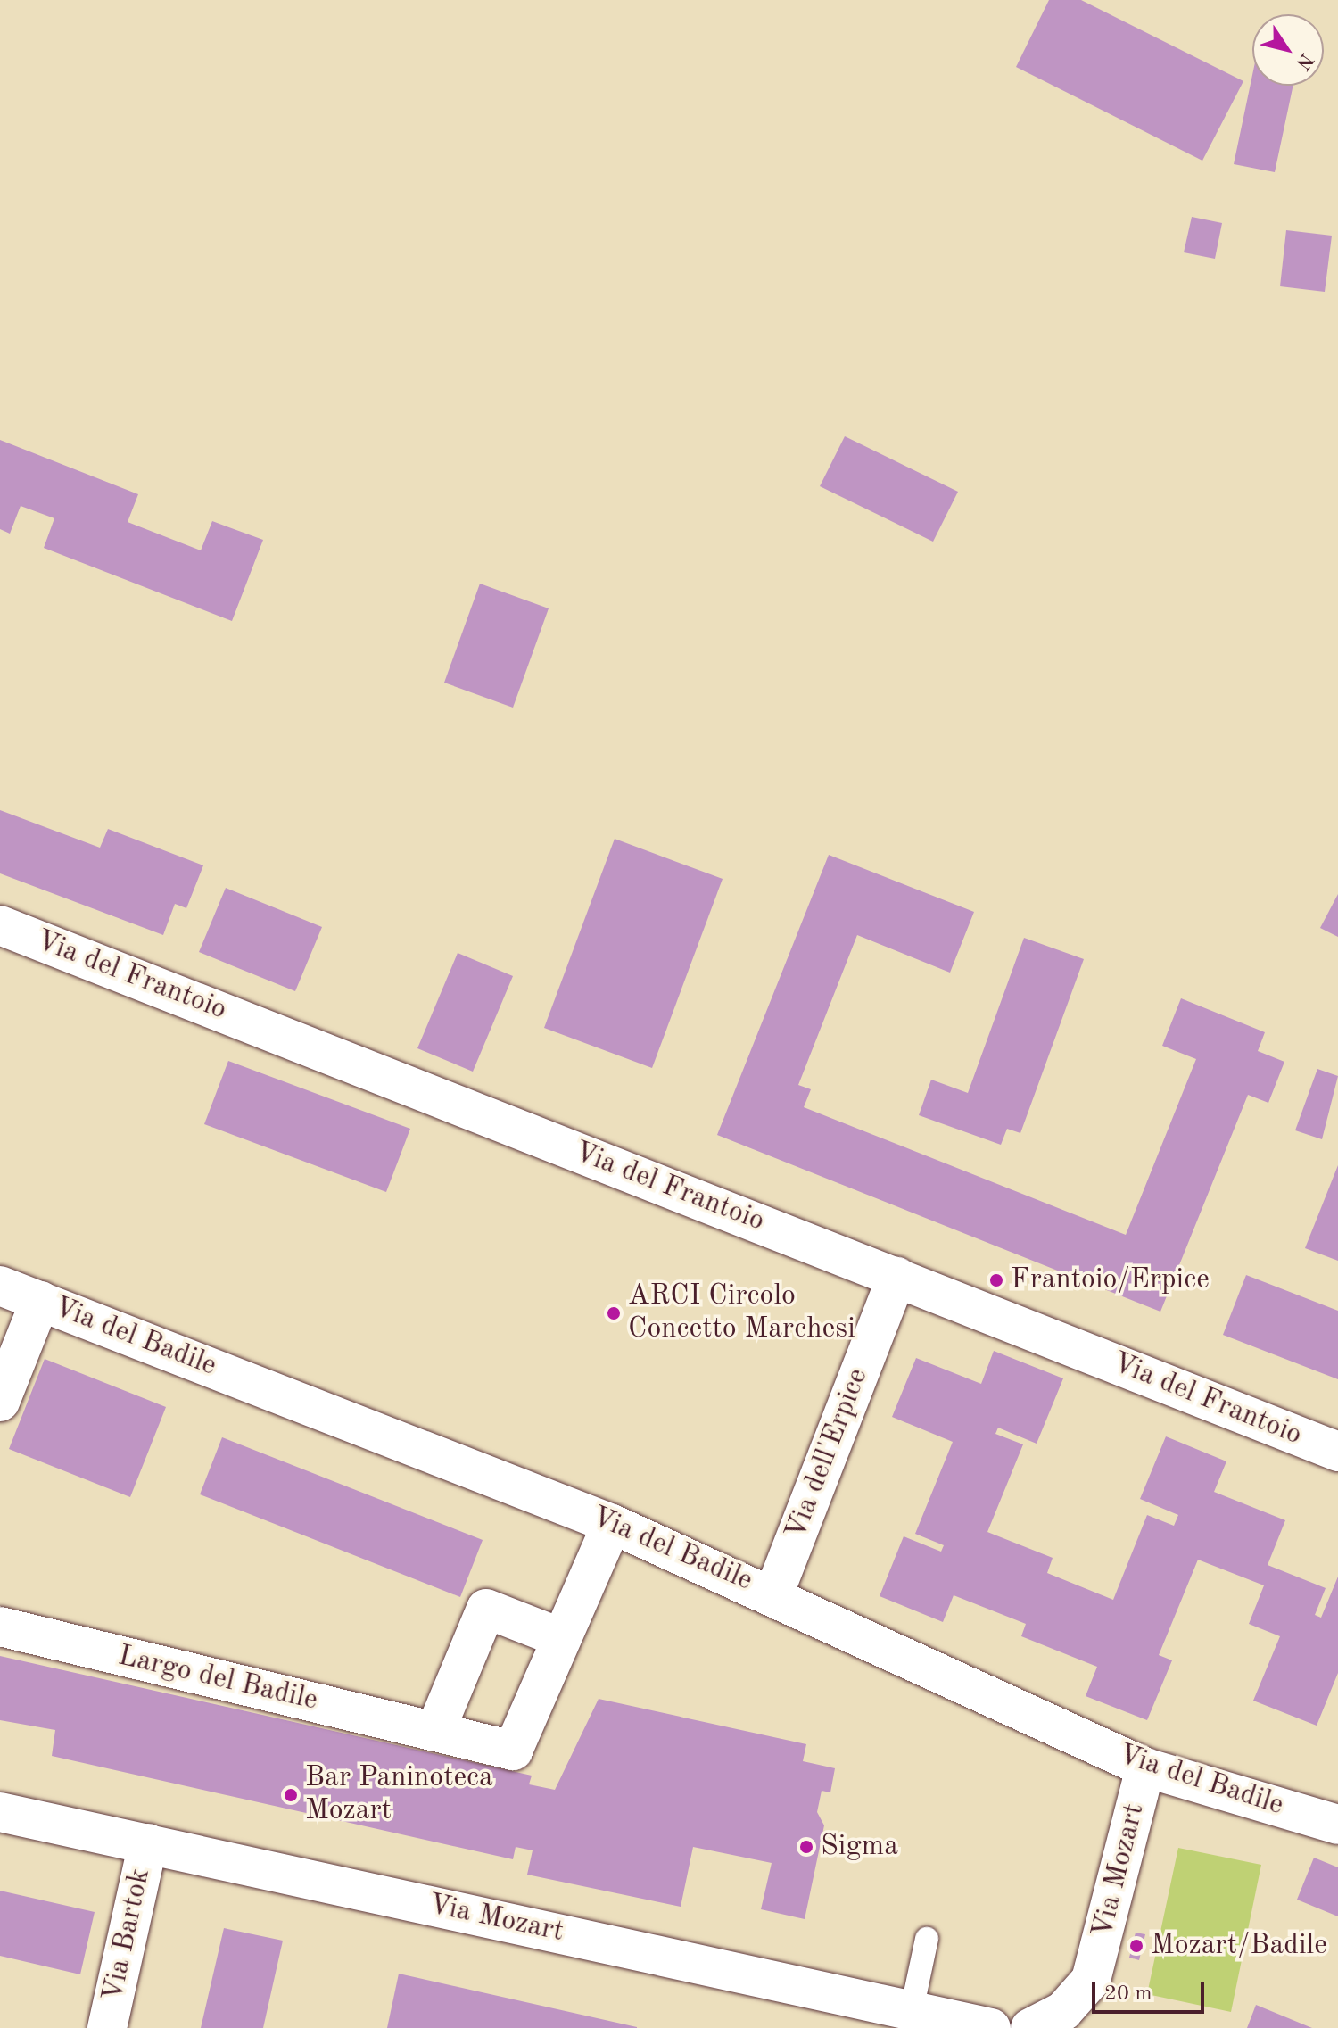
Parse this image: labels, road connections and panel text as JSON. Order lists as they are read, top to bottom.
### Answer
{
  "streets": {
    "street": [
      "Via del Frantoio",
      "Via del Badile",
      "Via dell'Erpice",
      "Largo del Badile",
      "Via Mozart",
      "Via Bartok"
    ]
  },
  "crossings": [
    ["Via del Frantoio", "Via dell'Erpice"],
    ["Via del Badile", "Via dell'Erpice"],
    ["Via del Badile", "Largo del Badile"],
    ["Via del Badile", "Via Mozart"],
    ["Via Mozart", "Via Bartok"]
  ],
  "places": [
    "Frantoio/Erpice",
    "ARCI Circolo Concetto Marchesi",
    "Bar Paninoteca Mozart",
    "Sigma",
    "Mozart/Badile"
  ],
  "scale_bar": "20 m",
  "north": "bottom right"
}
